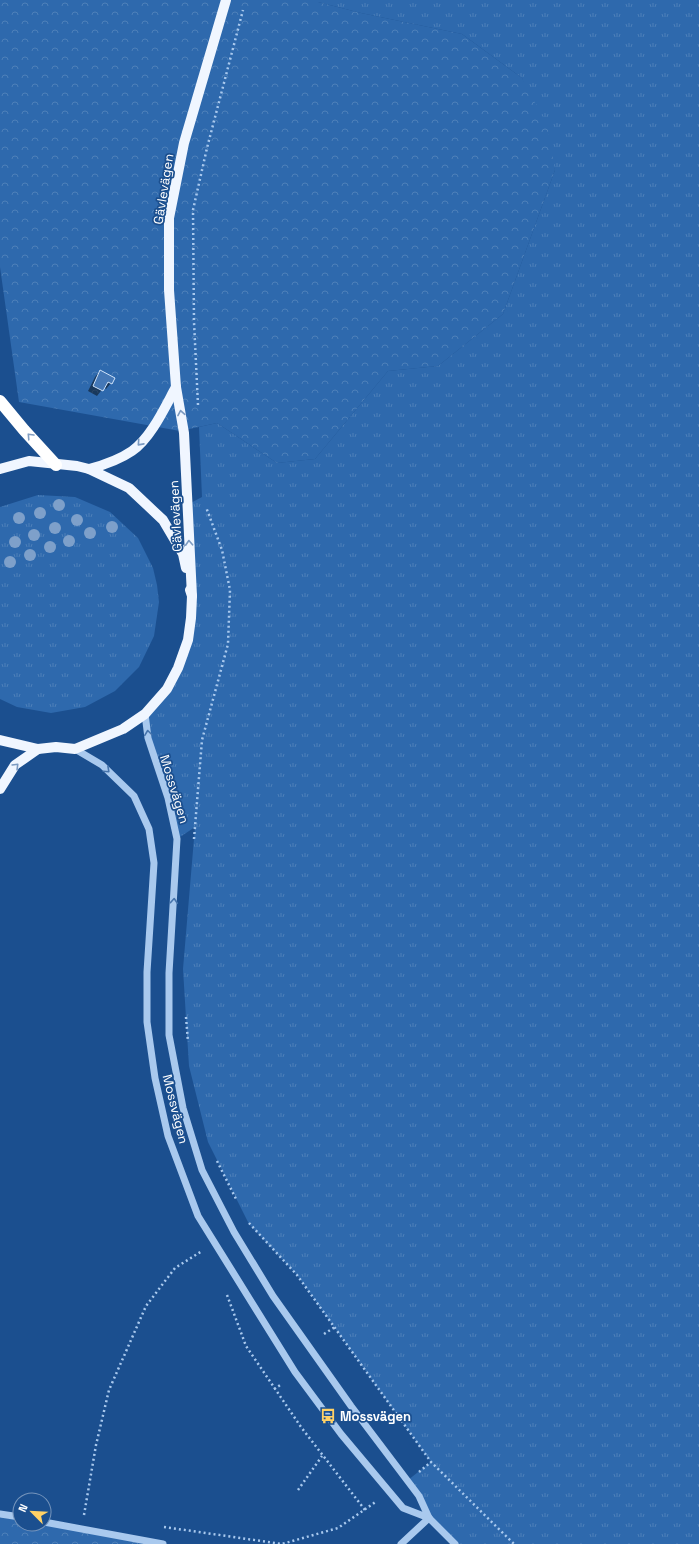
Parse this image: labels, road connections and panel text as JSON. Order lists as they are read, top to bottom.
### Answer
{
  "streets": {
    "main road": ["Gävlevägen"],
    "street": ["Mossvägen"]
  },
  "places": {
    "bus stop": ["Mossvägen"]
  },
  "north": "top left"
}
